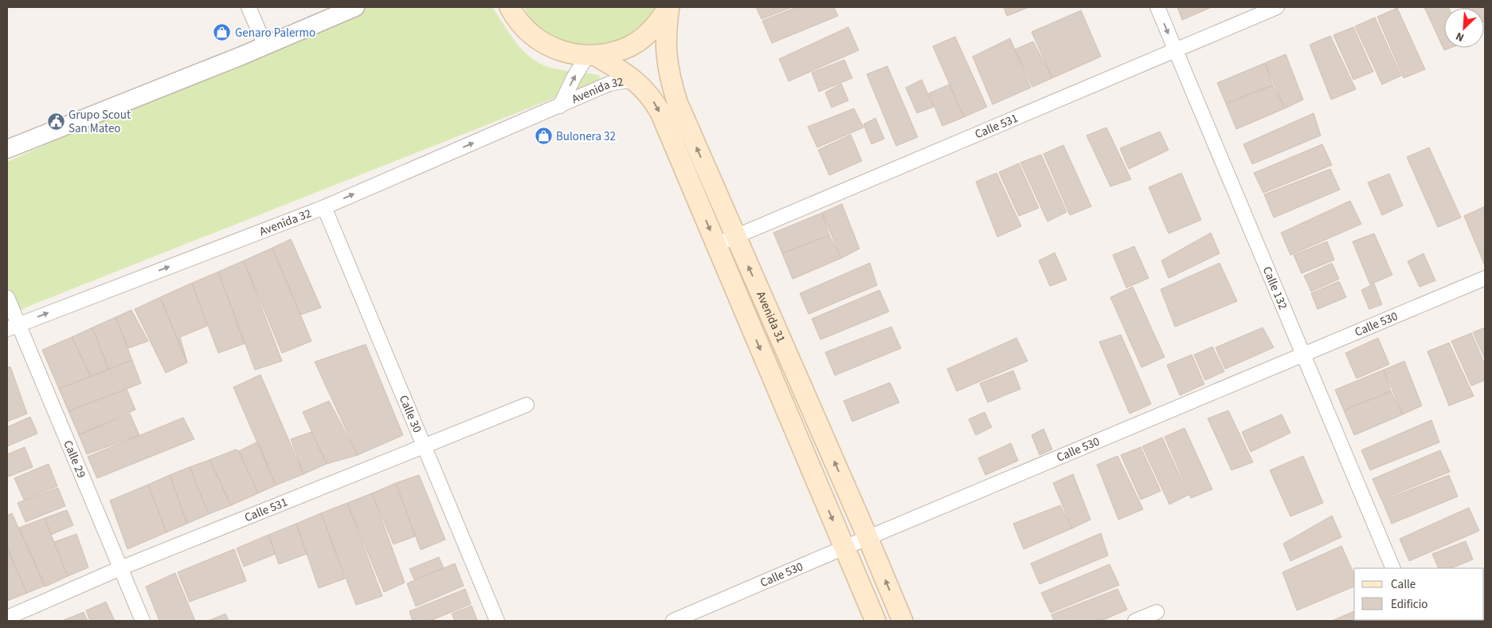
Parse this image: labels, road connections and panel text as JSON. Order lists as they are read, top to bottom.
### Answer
{
  "streets": {
    "main road": ["Avenida 31"],
    "street": [
      "Avenida 32",
      "Calle 531",
      "Calle 132",
      "Calle 530",
      "Calle 30",
      "Calle 29"
    ]
  },
  "crossings": [
    ["Avenida 32", "Avenida 31"],
    ["Avenida 32", "Calle 30"],
    ["Avenida 32", "Calle 29"],
    ["Calle 531", "Calle 132"],
    ["Calle 531", "Avenida 31"],
    ["Calle 531", "Calle 30"],
    ["Calle 531", "Calle 29"],
    ["Calle 132", "Calle 530"],
    ["Avenida 31", "Calle 530"]
  ],
  "one_way": ["Avenida 32"],
  "places": {
    "shop": ["Genaro Palermo", "Bulonera 32"],
    "public building": ["Grupo Scout San Mateo"]
  },
  "legend": ["Calle", "Edificio"],
  "north": "bottom left"
}
